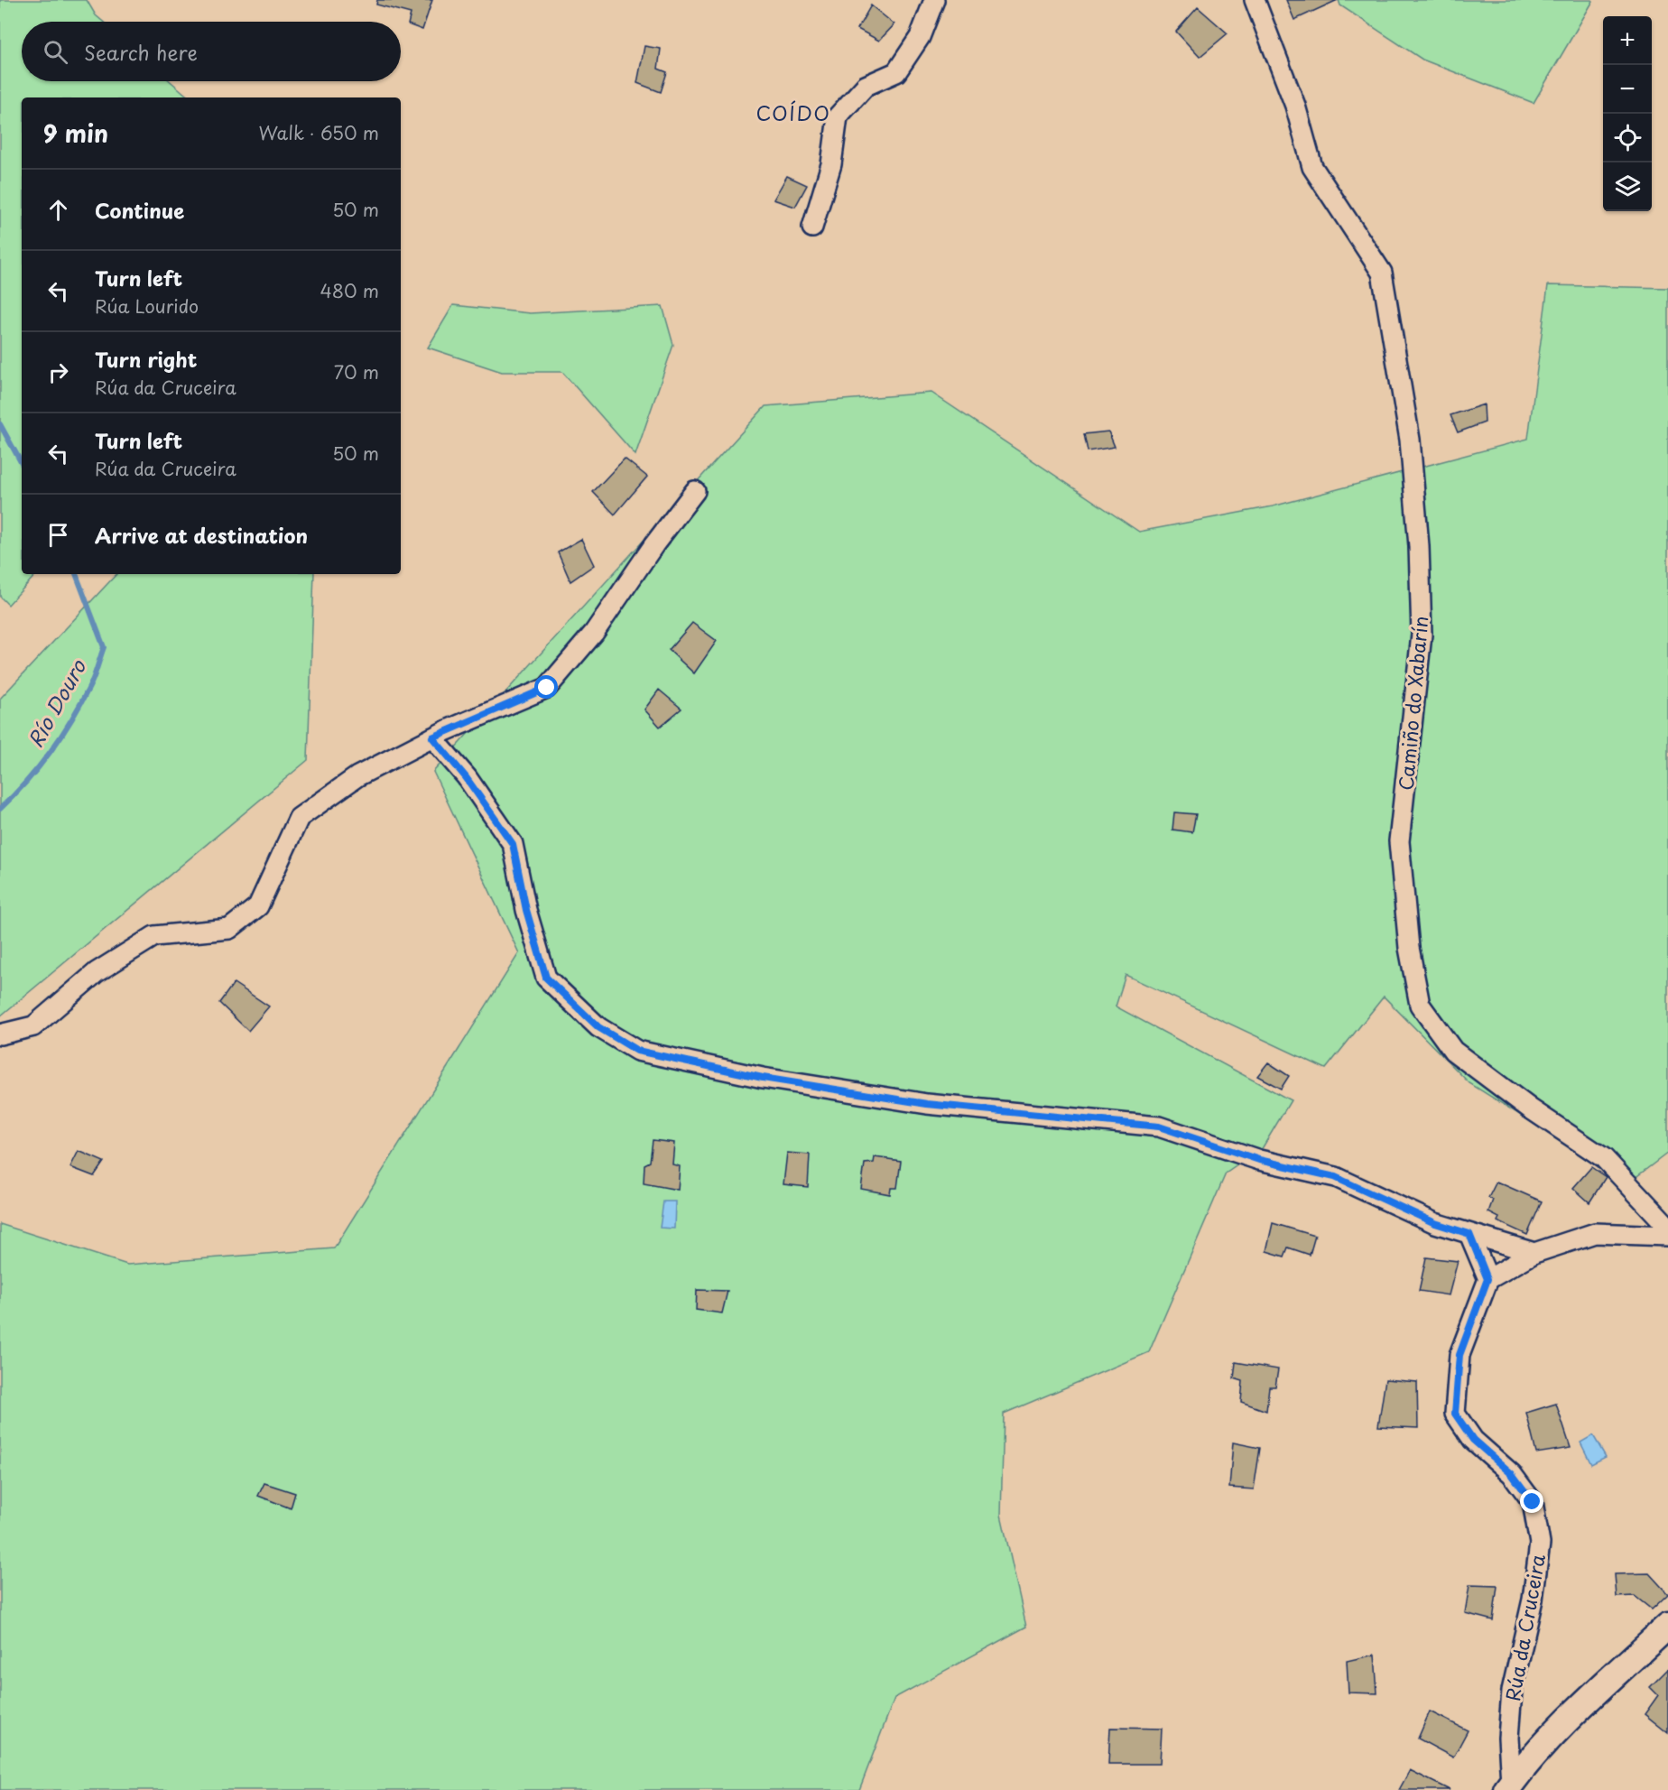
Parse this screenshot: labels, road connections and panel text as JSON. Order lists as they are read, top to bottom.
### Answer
{
  "streets": {
    "street": ["Camiño do Xabarín", "Rúa da Cruceira"]
  },
  "districts": ["COÍDO"],
  "water": ["Río Douro"],
  "page": {
    "map_buttons": ["+", "−"],
    "search": "Search here",
    "heading": ["9 min", "Walk · 650 m"],
    "list": [
      ["Continue", "50 m"],
      ["Turn left", "Rúa Lourido", "480 m"],
      ["Turn right", "Rúa da Cruceira", "70 m"],
      ["Turn left", "Rúa da Cruceira", "50 m"],
      "Arrive at destination"
    ]
  }
}
